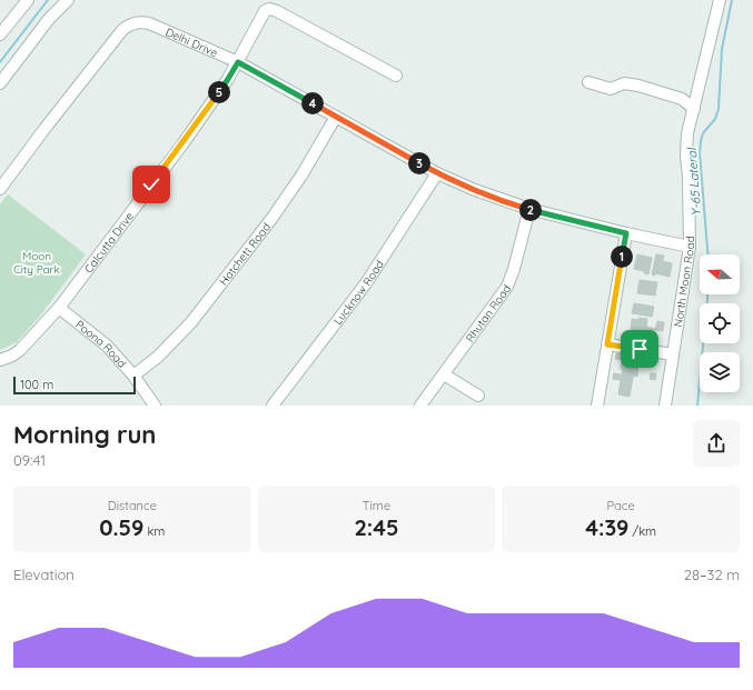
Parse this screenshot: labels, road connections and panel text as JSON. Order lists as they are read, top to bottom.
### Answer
{
  "streets": {
    "street": [
      "Delhi Drive",
      "Calcutta Drive",
      "Hatchett Road",
      "North Moon Road",
      "Lucknow Road",
      "Rhutan Road",
      "Poona Road"
    ]
  },
  "crossings": [
    ["Delhi Drive", "Calcutta Drive"],
    ["Delhi Drive", "Hatchett Road"],
    ["Delhi Drive", "North Moon Road"],
    ["Delhi Drive", "Lucknow Road"],
    ["Delhi Drive", "Rhutan Road"],
    ["Calcutta Drive", "Poona Road"],
    ["Hatchett Road", "Poona Road"]
  ],
  "water": ["Y-65 Lateral"],
  "parks": ["Moon City Park"],
  "scale_bar": "100 m",
  "north": "left",
  "page": {
    "pins": [
      "5",
      "4",
      "3",
      "2",
      "1"
    ],
    "scale": "100 m",
    "heading": ["Morning run", "09:41"],
    "stats": [
      ["Distance", "0.59 km"],
      ["Time", "2:45"],
      ["Pace", "4:39 /km"]
    ],
    "chart": ["Elevation", "28–32 m"]
  }
}
